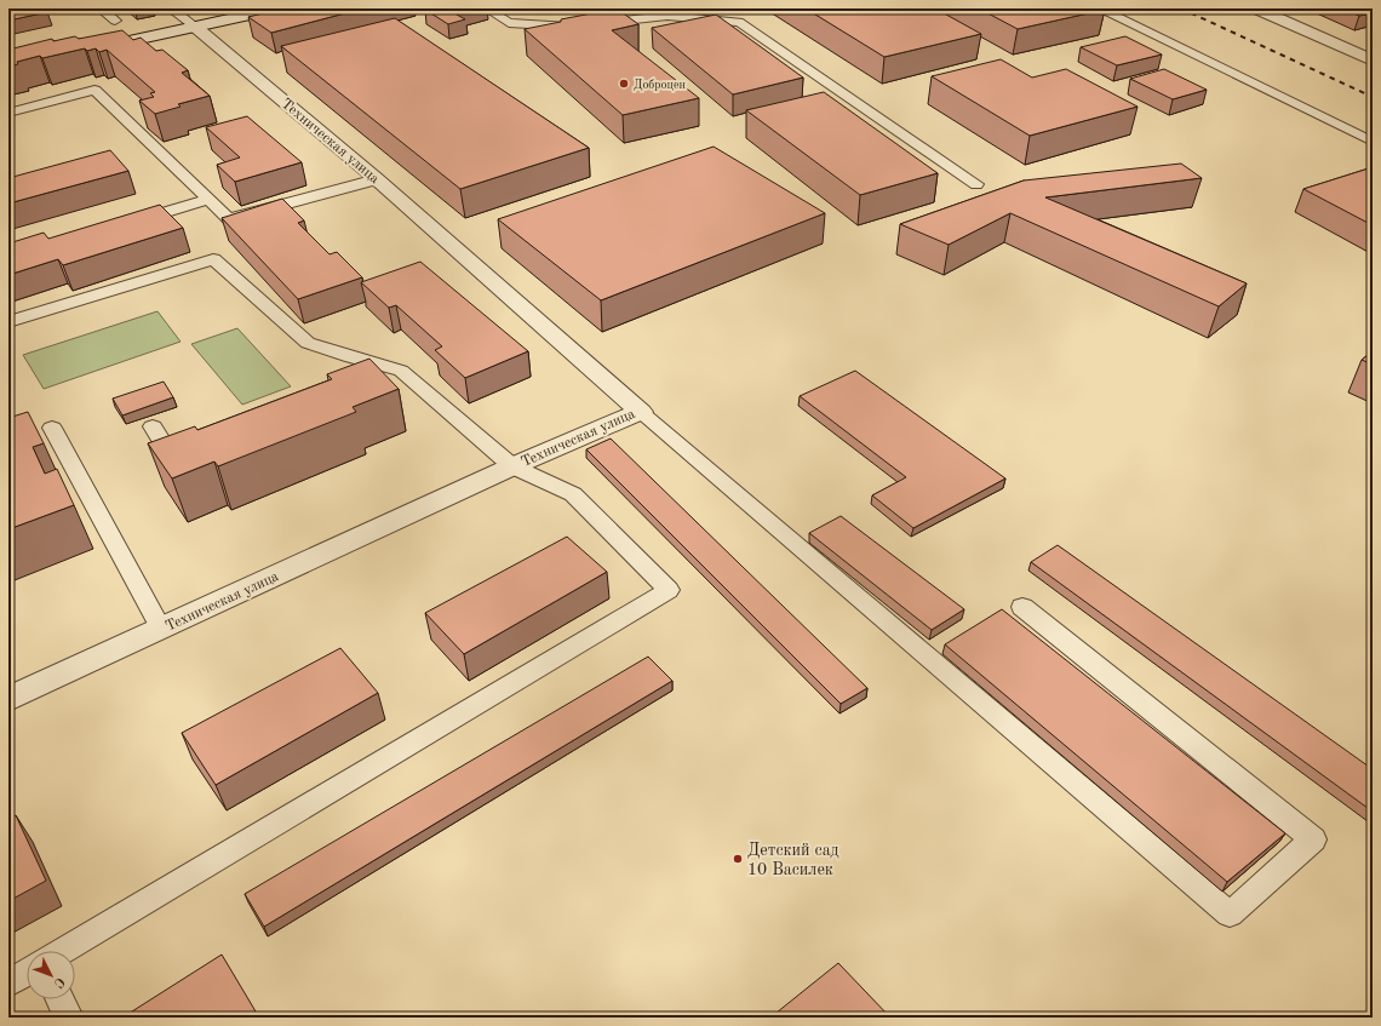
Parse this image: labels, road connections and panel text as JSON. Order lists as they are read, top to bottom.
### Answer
{
  "streets": {
    "street": ["Техническая улица"]
  },
  "places": ["Доброцен", "Детский сад 10 Василек"],
  "north": "bottom right"
}
